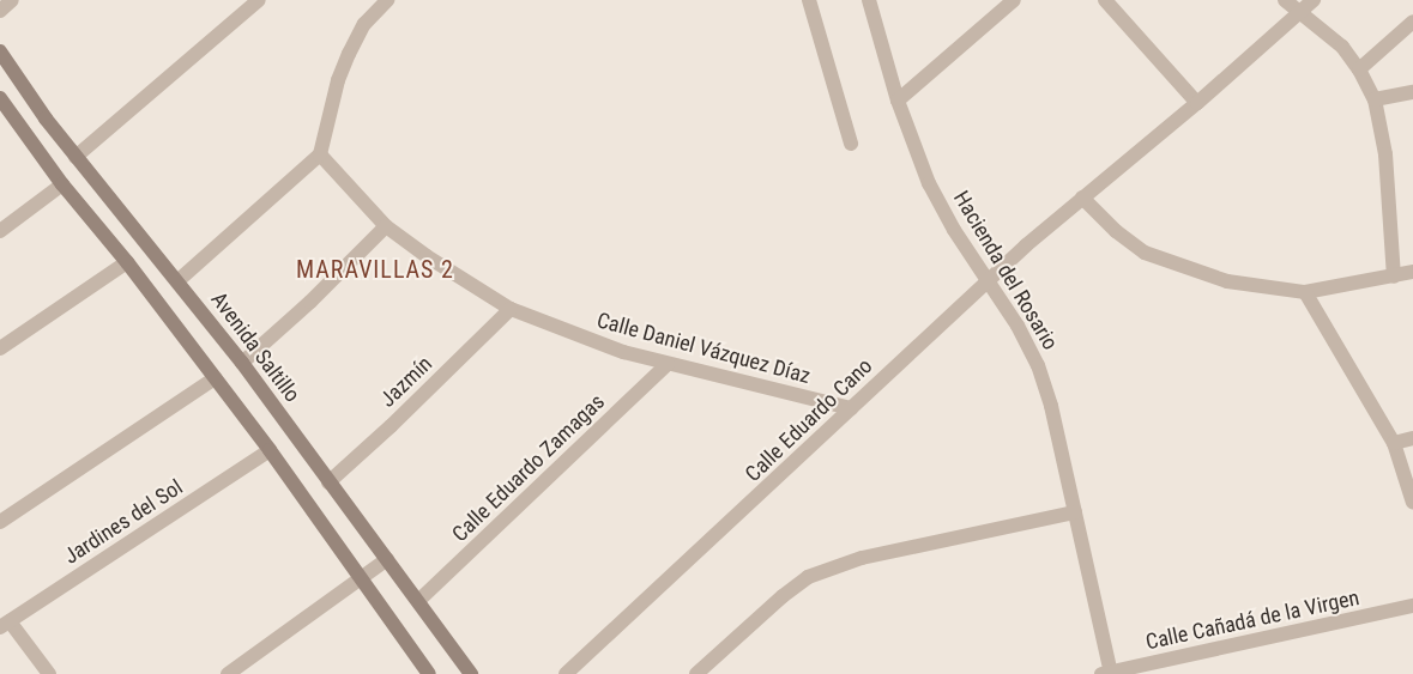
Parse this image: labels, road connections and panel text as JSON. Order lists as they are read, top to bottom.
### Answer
{
  "streets": {
    "street": [
      "Hacienda del Rosario",
      "Avenida Saltillo",
      "Calle Daniel Vázquez Díaz",
      "Jazmín",
      "Calle Eduardo Cano",
      "Calle Eduardo Zamagas",
      "Jardines del Sol",
      "Calle Cañadá de la Virgen"
    ]
  },
  "crossings": [
    ["Hacienda del Rosario", "Calle Eduardo Cano"],
    ["Hacienda del Rosario", "Calle Cañadá de la Virgen"],
    ["Avenida Saltillo", "Jazmín"],
    ["Avenida Saltillo", "Calle Eduardo Zamagas"],
    ["Calle Daniel Vázquez Díaz", "Jazmín"],
    ["Calle Daniel Vázquez Díaz", "Calle Eduardo Cano"],
    ["Calle Daniel Vázquez Díaz", "Calle Eduardo Zamagas"]
  ],
  "districts": ["MARAVILLAS 2"]
}
